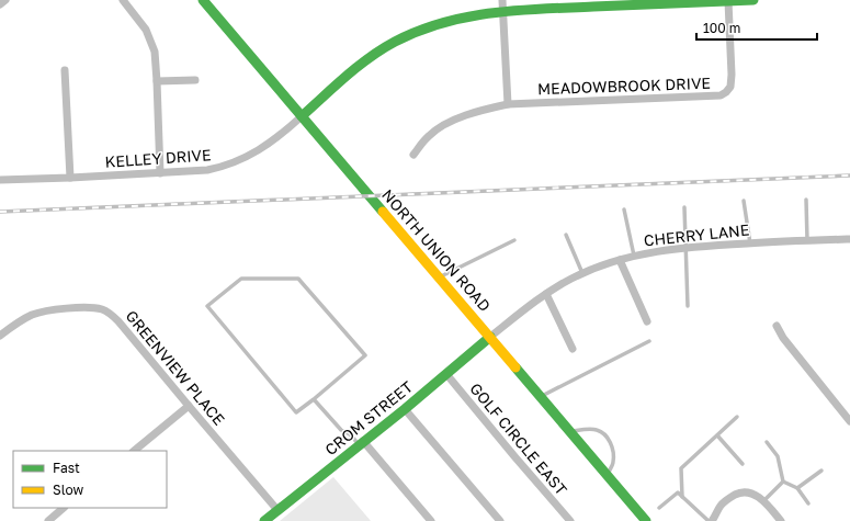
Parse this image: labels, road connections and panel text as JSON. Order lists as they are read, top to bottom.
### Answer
{
  "streets": {
    "street": [
      "MEADOWBROOK DRIVE",
      "KELLEY DRIVE",
      "CHERRY LANE",
      "NORTH UNION ROAD",
      "GREENVIEW PLACE",
      "CROM STREET",
      "GOLF CIRCLE EAST"
    ]
  },
  "crossings": [
    ["KELLEY DRIVE", "NORTH UNION ROAD"],
    ["CHERRY LANE", "NORTH UNION ROAD"],
    ["CHERRY LANE", "CROM STREET"],
    ["NORTH UNION ROAD", "CROM STREET"],
    ["GREENVIEW PLACE", "CROM STREET"],
    ["CROM STREET", "GOLF CIRCLE EAST"]
  ],
  "legend": ["Fast", "Slow"],
  "scale_bar": "100 m"
}
